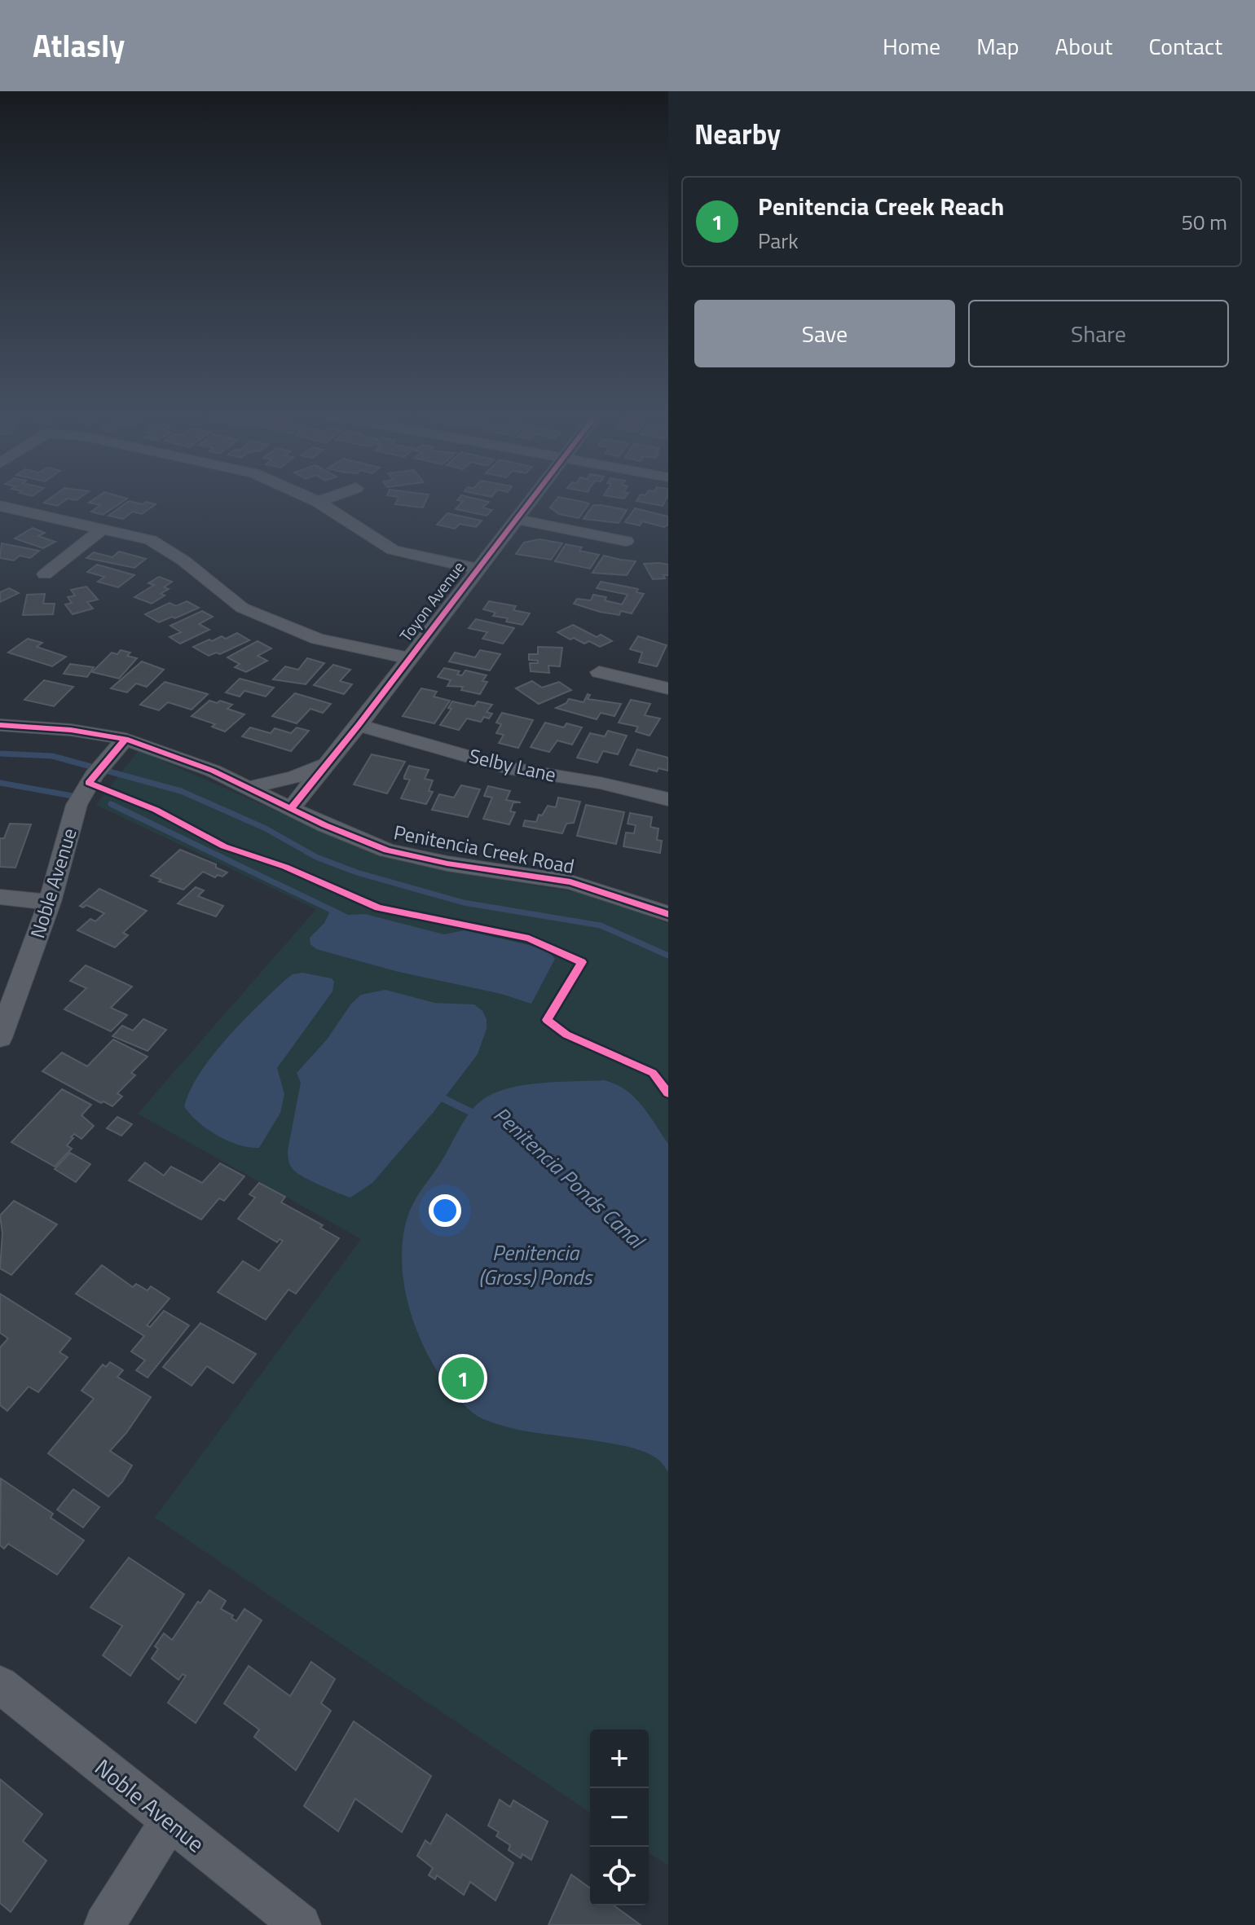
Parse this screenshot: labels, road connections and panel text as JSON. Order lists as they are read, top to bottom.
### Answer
{
  "streets": {
    "street": [
      "Toyon Avenue",
      "Selby Lane",
      "Penitencia Creek Road",
      "Noble Avenue"
    ]
  },
  "crossings": [
    ["Toyon Avenue", "Selby Lane"],
    ["Toyon Avenue", "Penitencia Creek Road"],
    ["Penitencia Creek Road", "Noble Avenue"]
  ],
  "water": ["Penitencia Ponds Canal", "Penitencia (Gross) Ponds"],
  "page": {
    "header": "Atlasly",
    "nav": [
      "Home",
      "Map",
      "About",
      "Contact"
    ],
    "heading": "Nearby",
    "list": [
      {
        "mark": "1",
        "name": "Penitencia Creek Reach",
        "note": "Park",
        "value": "50 m"
      }
    ],
    "buttons": ["Save", "Share"],
    "pins": "1",
    "map_buttons": ["+", "−"]
  }
}
